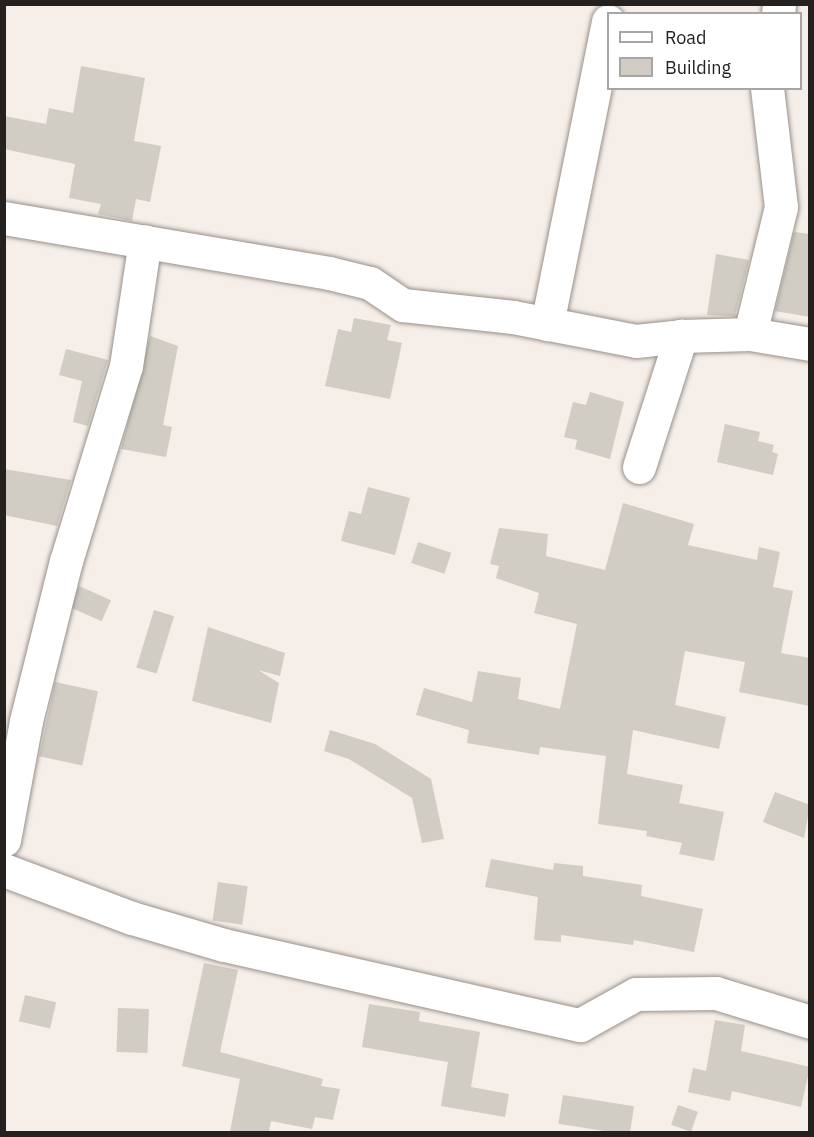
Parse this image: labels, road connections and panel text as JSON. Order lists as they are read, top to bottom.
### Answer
{
  "legend": ["Road", "Building"]
}
